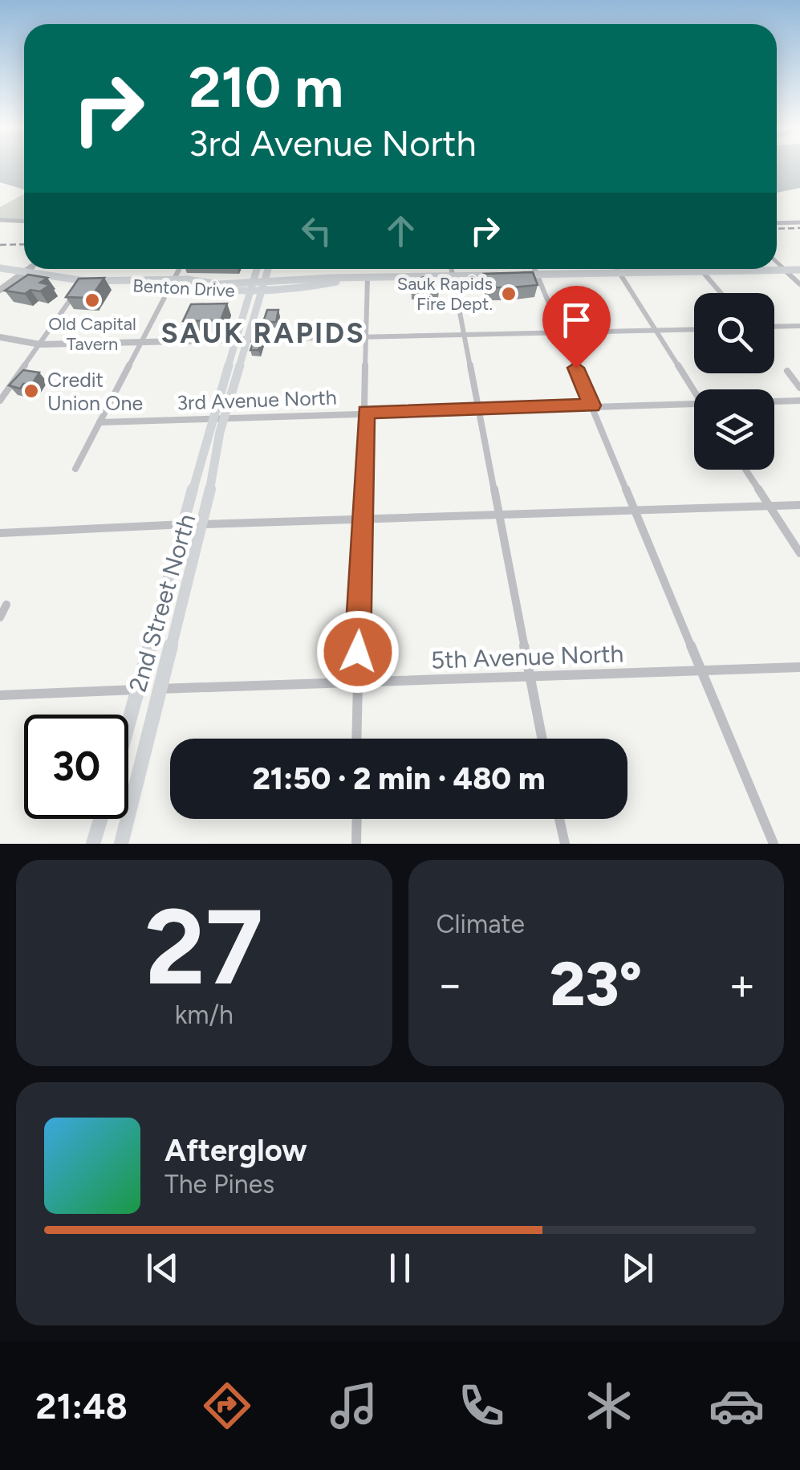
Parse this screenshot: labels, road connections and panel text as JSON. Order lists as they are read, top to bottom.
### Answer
{
  "streets": {
    "main road": ["Benton Drive", "2nd Street North"],
    "street": ["3rd Avenue North", "5th Avenue North"]
  },
  "crossings": [
    ["Benton Drive", "2nd Street North"],
    ["3rd Avenue North", "2nd Street North"]
  ],
  "districts": ["SAUK RAPIDS"],
  "places": ["Sauk Rapids Fire Dept.", "Old Capital Tavern", "Credit Union One"],
  "page": {
    "turn": ["210 m", "3rd Avenue North"],
    "limit": "30",
    "trip": "21:50 · 2 min · 480 m",
    "tile": [
      ["27", "km/h"],
      "Climate"
    ],
    "heat": ["−", "23°", "+"],
    "song": ["Afterglow", "The Pines"],
    "tabs": "21:48"
  }
}
